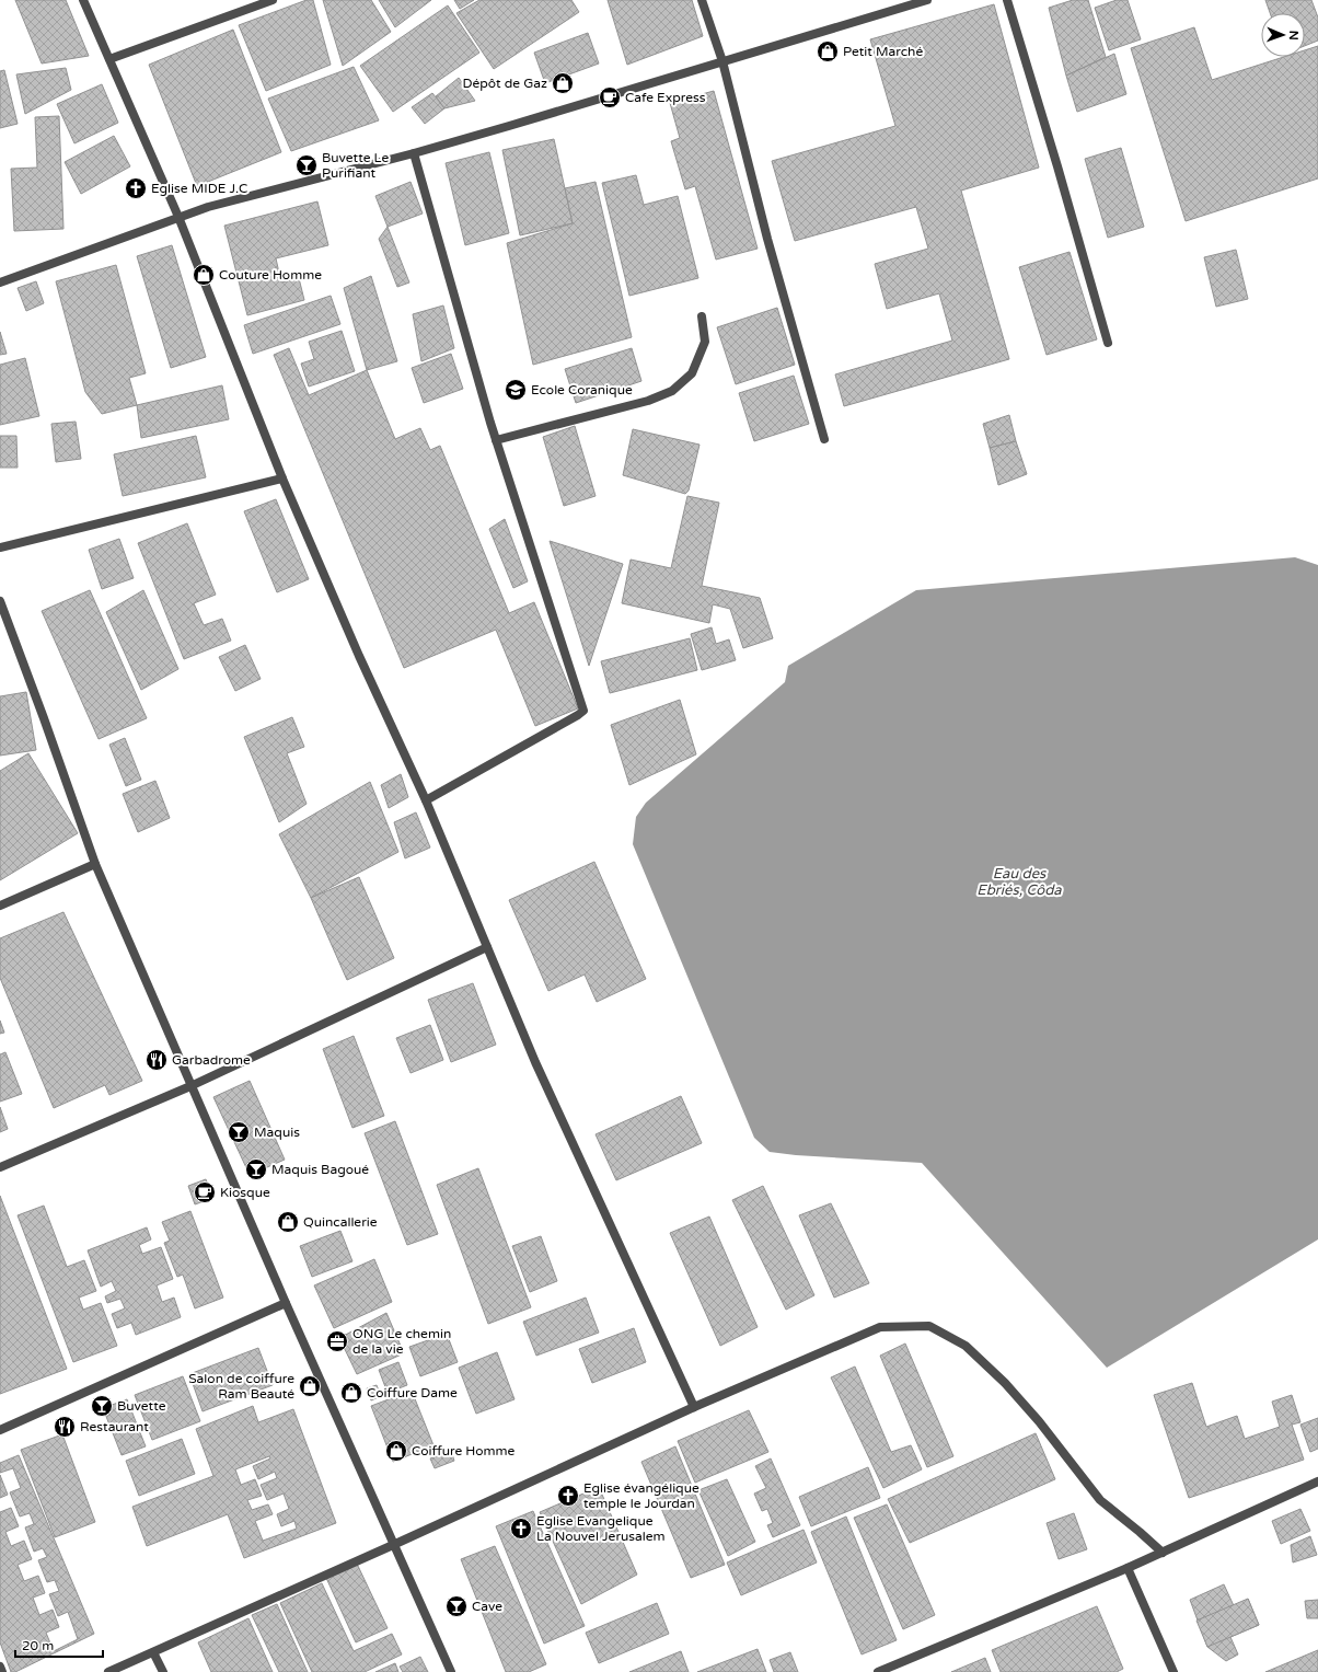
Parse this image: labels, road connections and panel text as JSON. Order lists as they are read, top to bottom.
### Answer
{
  "water": ["Eau des Ebriés, Côda"],
  "places": {
    "shop": [
      "Petit Marché",
      "Dépôt de Gaz",
      "Couture Homme",
      "Quincallerie",
      "Salon de coiffure Ram Beauté",
      "Coiffure Dame",
      "Coiffure Homme"
    ],
    "cafe": ["Cafe Express", "Kiosque"],
    "bar": [
      "Buvette Le Purifiant",
      "Maquis",
      "Maquis Bagoué",
      "Buvette",
      "Cave"
    ],
    "church": ["Eglise MIDE J.C", "Eglise évangélique temple le Jourdan", "Eglise Evangelique La Nouvel Jerusalem"],
    "school or university": ["Ecole Coranique"],
    "restaurant": ["Garbadrome", "Restaurant"],
    "office": ["ONG Le chemin de la vie"]
  },
  "scale_bar": "20 m",
  "north": "right"
}
